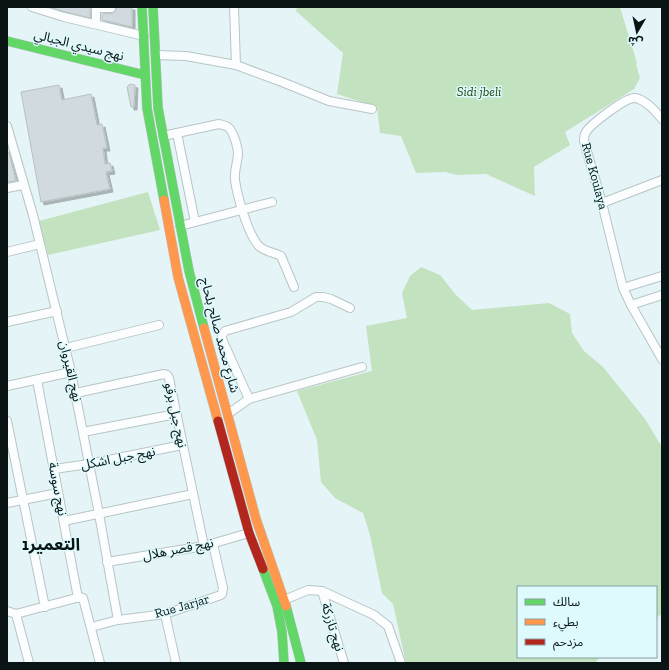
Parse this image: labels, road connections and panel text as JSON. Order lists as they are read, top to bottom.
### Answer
{
  "streets": {
    "main road": ["نهج سيدي الجبالي", "شارع محمد صالح بلحاج"],
    "street": [
      "Rue Koulaya",
      "نهج القيروان",
      "نهج جبل برقو",
      "نهج جبل اشكل",
      "نهج سوسة",
      "نهج قصر هلال",
      "Rue Jarjar",
      "نهج تازركة"
    ]
  },
  "crossings": [
    ["نهج سيدي الجبالي", "شارع محمد صالح بلحاج"],
    ["شارع محمد صالح بلحاج", "نهج قصر هلال"],
    ["نهج القيروان", "نهج جبل برقو"],
    ["نهج القيروان", "نهج جبل اشكل"],
    ["نهج القيروان", "نهج قصر هلال"],
    ["نهج القيروان", "Rue Jarjar"],
    ["نهج جبل برقو", "نهج جبل اشكل"],
    ["نهج جبل برقو", "نهج قصر هلال"],
    ["نهج جبل اشكل", "نهج سوسة"],
    ["نهج سوسة", "Rue Jarjar"],
    ["نهج قصر هلال", "Rue Jarjar"]
  ],
  "districts": ["التعمير1"],
  "parks": ["Sidi jbeli"],
  "legend": ["سالك", "بطيء", "مزدحم"],
  "north": "bottom"
}
